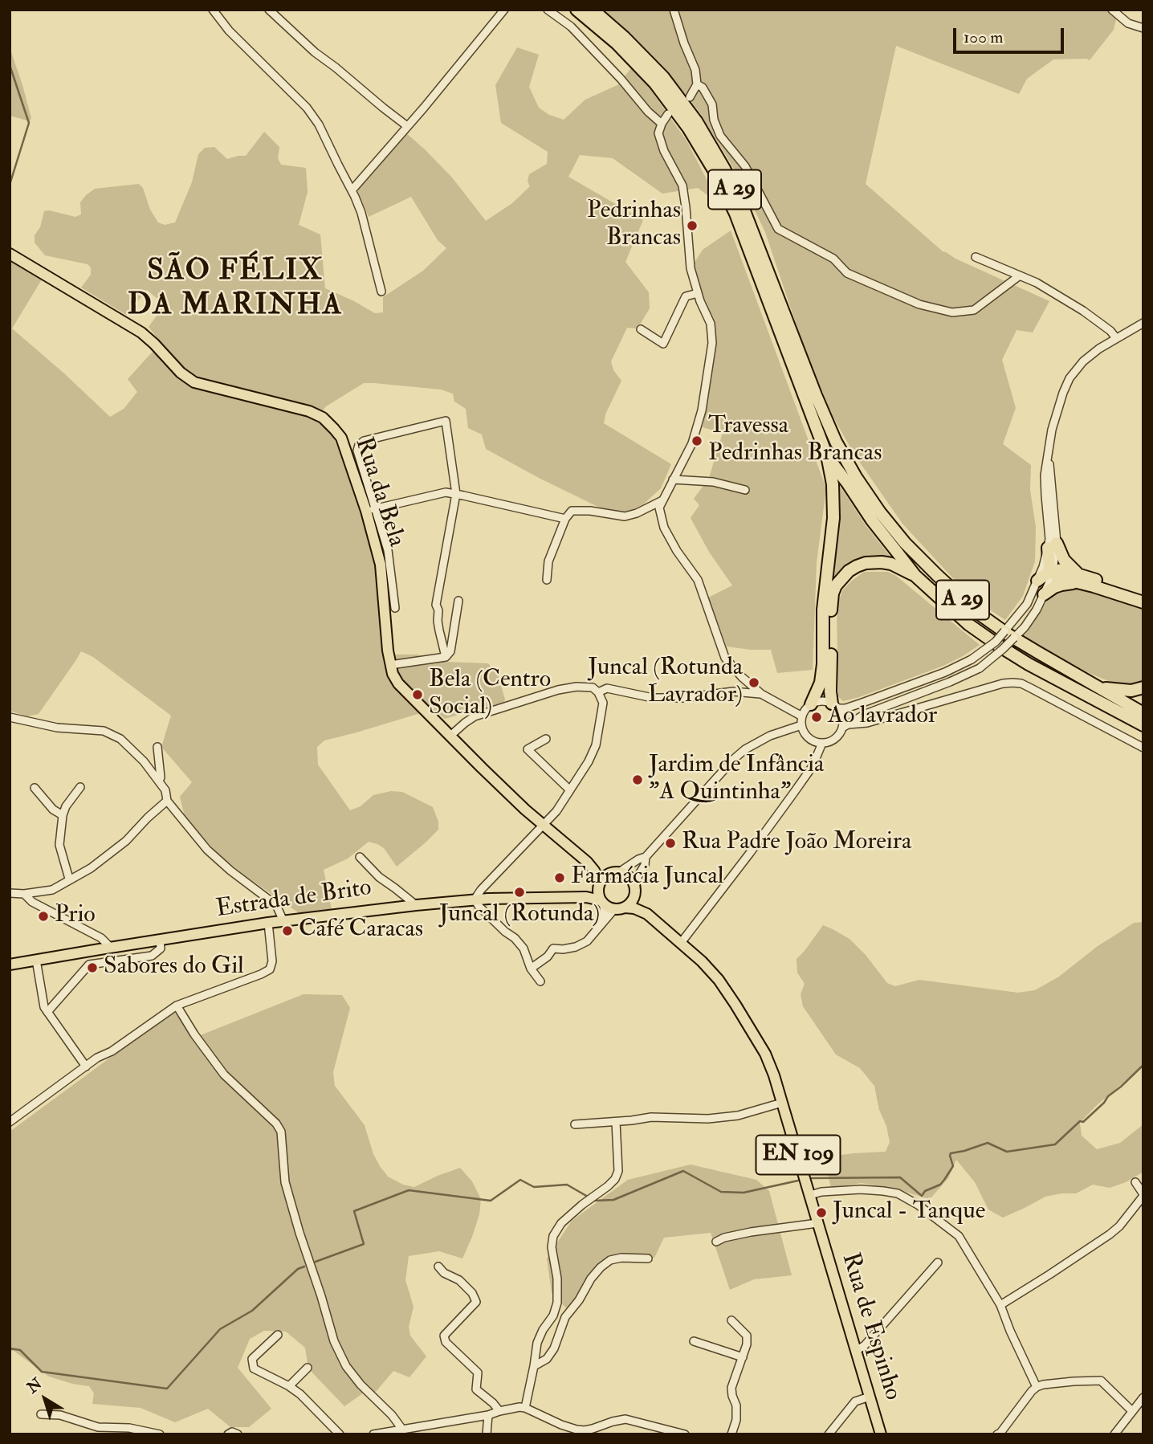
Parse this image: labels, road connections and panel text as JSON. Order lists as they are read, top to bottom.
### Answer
{
  "streets": {
    "highway": ["A 29"],
    "main road": [
      "Rua da Bela",
      "Estrada de Brito",
      "EN 109",
      "Rua de Espinho"
    ]
  },
  "crossings": [
    ["Rua da Bela", "Estrada de Brito"],
    ["Rua da Bela", "EN 109"],
    ["Rua da Bela", "Rua de Espinho"],
    ["Estrada de Brito", "EN 109"],
    ["Estrada de Brito", "Rua de Espinho"],
    ["EN 109", "Rua de Espinho"]
  ],
  "districts": ["SÃO FÉLIX DA MARINHA"],
  "places": [
    "Pedrinhas Brancas",
    "Travessa Pedrinhas Brancas",
    "Juncal (Rotunda Lavrador)",
    "Bela (Centro Social)",
    "Ao lavrador",
    "Jardim de Infância \"A Quintinha\"",
    "Rua Padre João Moreira",
    "Farmácia Juncal",
    "Juncal (Rotunda)",
    "Prio",
    "Café Caracas",
    "Sabores do Gil",
    "Juncal - Tanque"
  ],
  "scale_bar": "100 m",
  "north": "top left"
}
